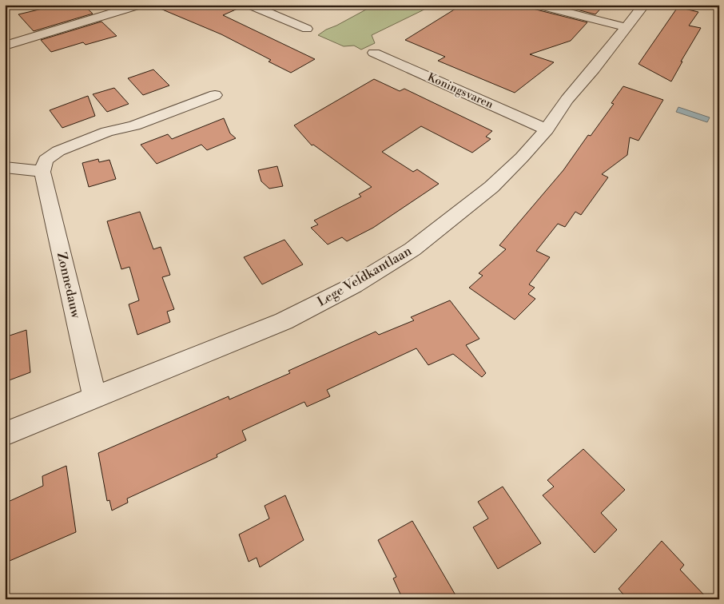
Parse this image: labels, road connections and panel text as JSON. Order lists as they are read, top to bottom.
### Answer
{
  "streets": {
    "street": ["Koningsvaren", "Lege Veldkantlaan", "Zonnedauw"]
  },
  "crossings": [
    ["Koningsvaren", "Lege Veldkantlaan"],
    ["Lege Veldkantlaan", "Zonnedauw"]
  ]
}
